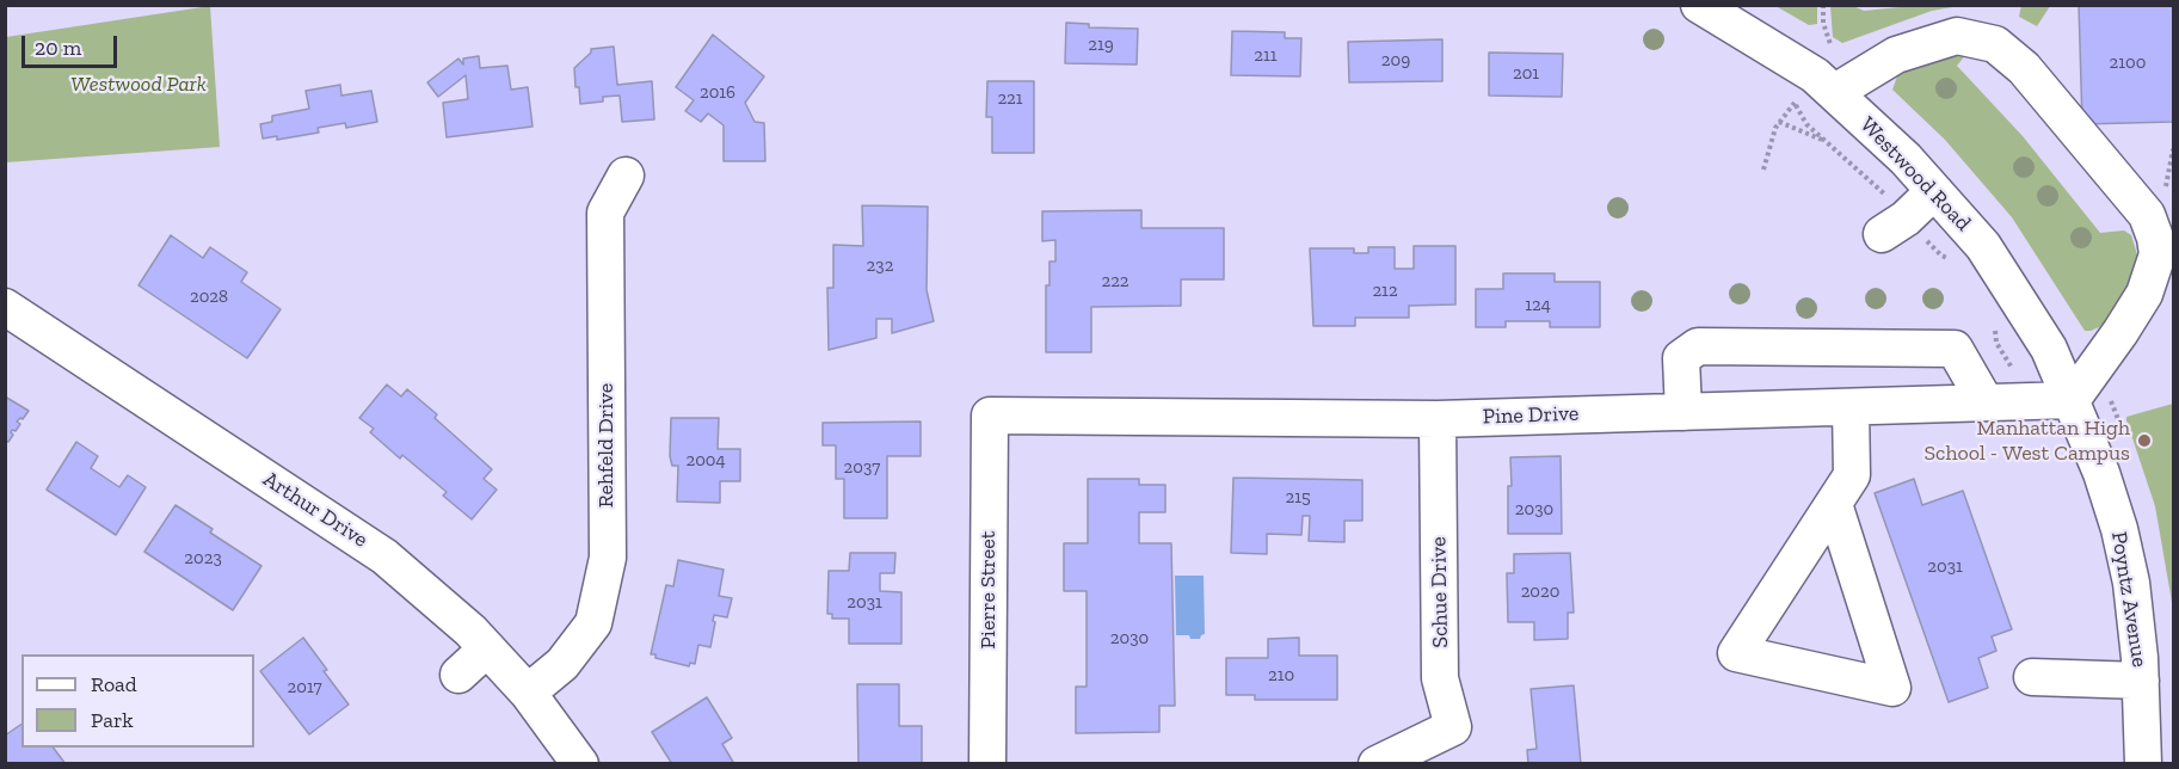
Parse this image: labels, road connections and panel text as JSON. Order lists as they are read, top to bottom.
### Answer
{
  "streets": {
    "street": [
      "Westwood Road",
      "Pine Drive",
      "Rehfeld Drive",
      "Arthur Drive",
      "Pierre Street",
      "Schue Drive",
      "Poyntz Avenue"
    ]
  },
  "crossings": [
    ["Westwood Road", "Pine Drive"],
    ["Westwood Road", "Poyntz Avenue"],
    ["Pine Drive", "Pierre Street"],
    ["Pine Drive", "Schue Drive"],
    ["Pine Drive", "Poyntz Avenue"],
    ["Rehfeld Drive", "Arthur Drive"]
  ],
  "parks": ["Westwood Park"],
  "places": ["Manhattan High School - West Campus"],
  "house_numbers": [
    "219",
    "211",
    "209",
    "2100",
    "201",
    "2016",
    "221",
    "232",
    "222",
    "212",
    "2028",
    "124",
    "2004",
    "2037",
    "215",
    "2030",
    "2023",
    "2031",
    "2020",
    "2031",
    "2030",
    "210",
    "2017"
  ],
  "legend": ["Road", "Park"],
  "scale_bar": "20 m"
}
